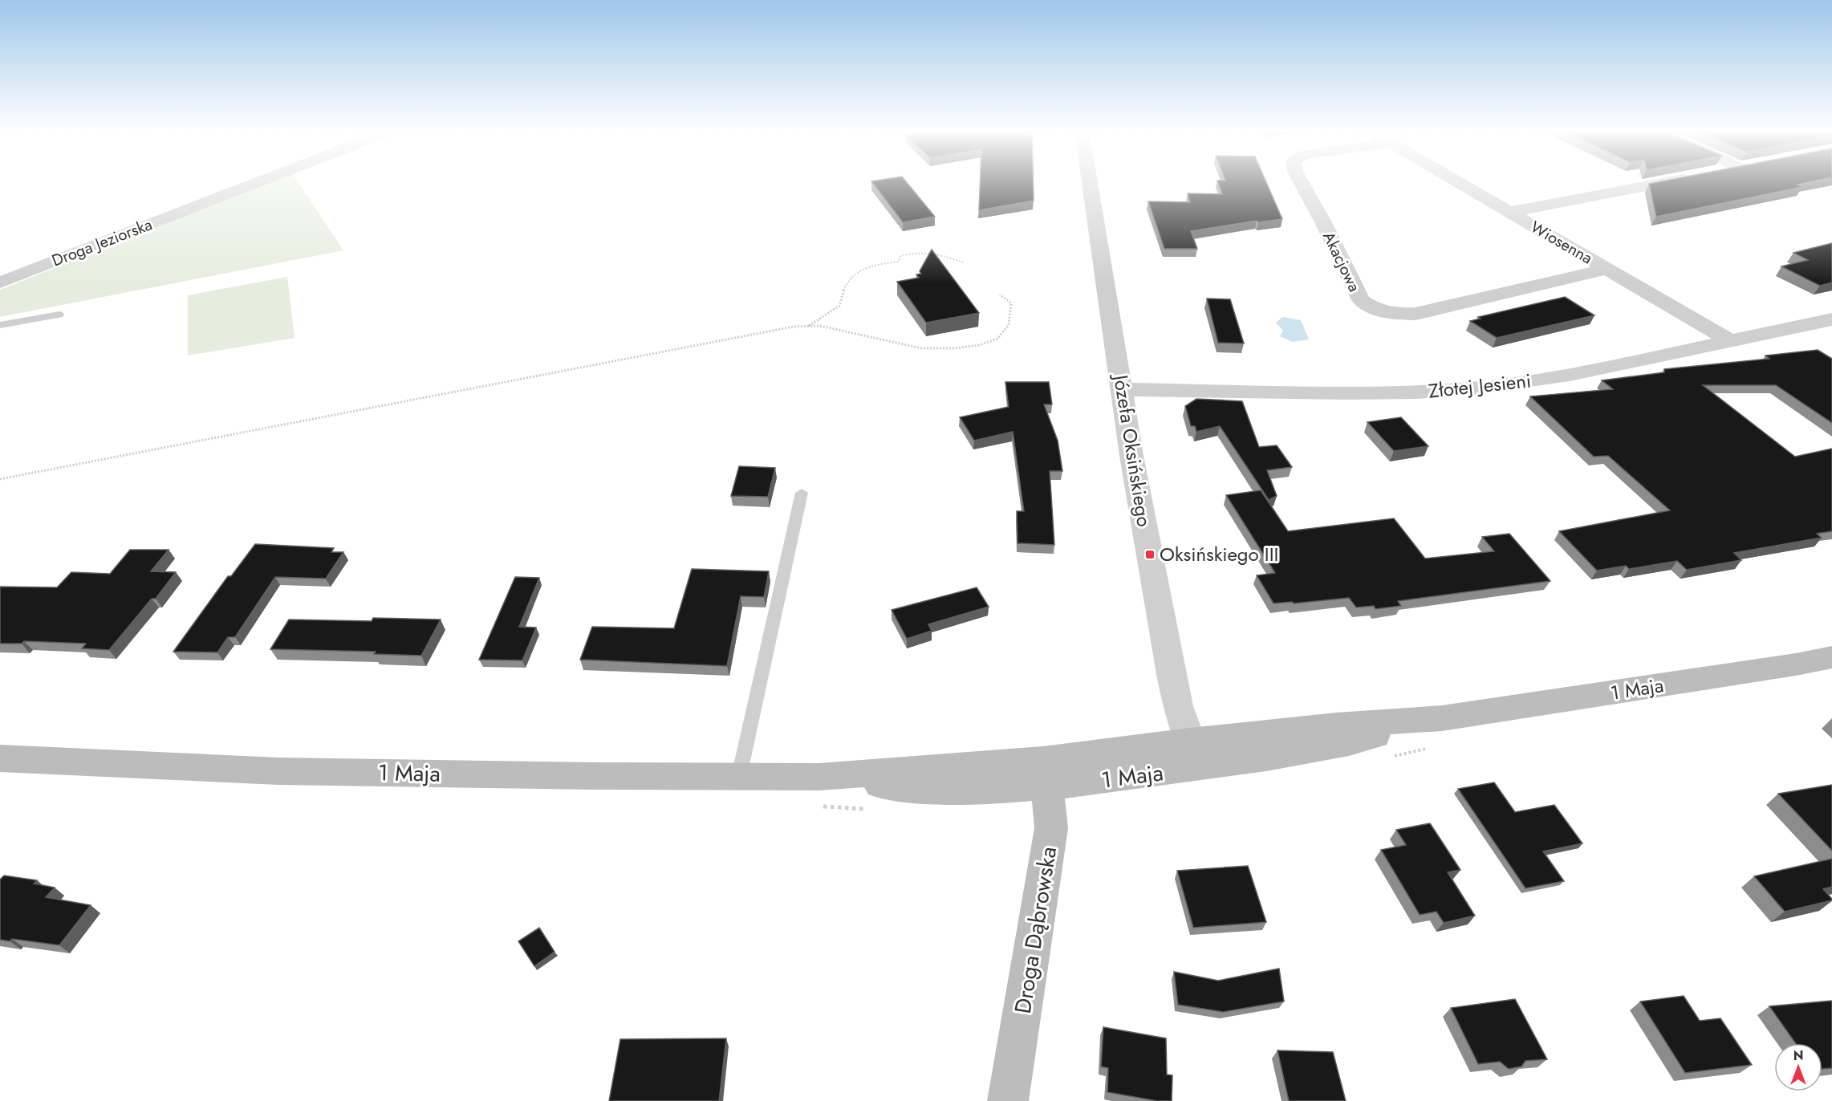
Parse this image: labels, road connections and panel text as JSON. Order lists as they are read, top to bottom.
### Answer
{
  "streets": {
    "main road": ["1 Maja", "Droga Dąbrowska"],
    "street": [
      "Droga Jeziorska",
      "Wiosenna",
      "Akacjowa",
      "Złotej Jesieni",
      "Józefa Oksińskiego"
    ]
  },
  "crossings": [
    ["Wiosenna", "Akacjowa"],
    ["Wiosenna", "Złotej Jesieni"],
    ["Złotej Jesieni", "Józefa Oksińskiego"],
    ["Józefa Oksińskiego", "1 Maja"],
    ["1 Maja", "Droga Dąbrowska"]
  ],
  "places": {
    "transit": ["Oksińskiego III"]
  },
  "north": "top"
}
